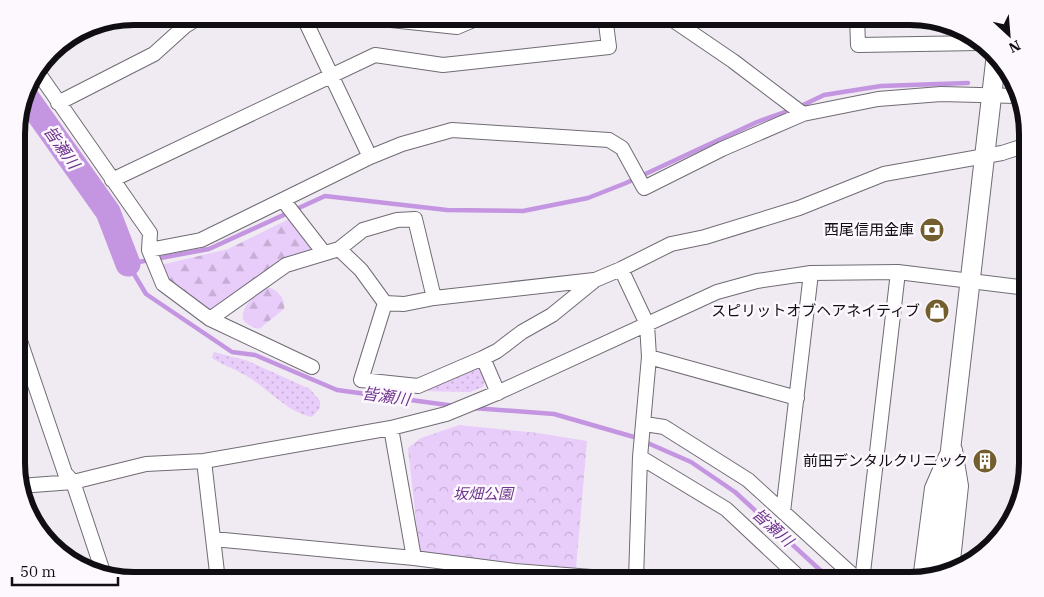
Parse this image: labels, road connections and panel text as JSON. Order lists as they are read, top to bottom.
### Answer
{
  "water": ["皆瀬川"],
  "parks": ["坂畑公園"],
  "places": {
    "bank": ["西尾信用金庫"],
    "shop": ["スピリットオブヘアネイティブ"],
    "building": ["前田デンタルクリニック"]
  },
  "scale_bar": "50 m",
  "north": "bottom right"
}
